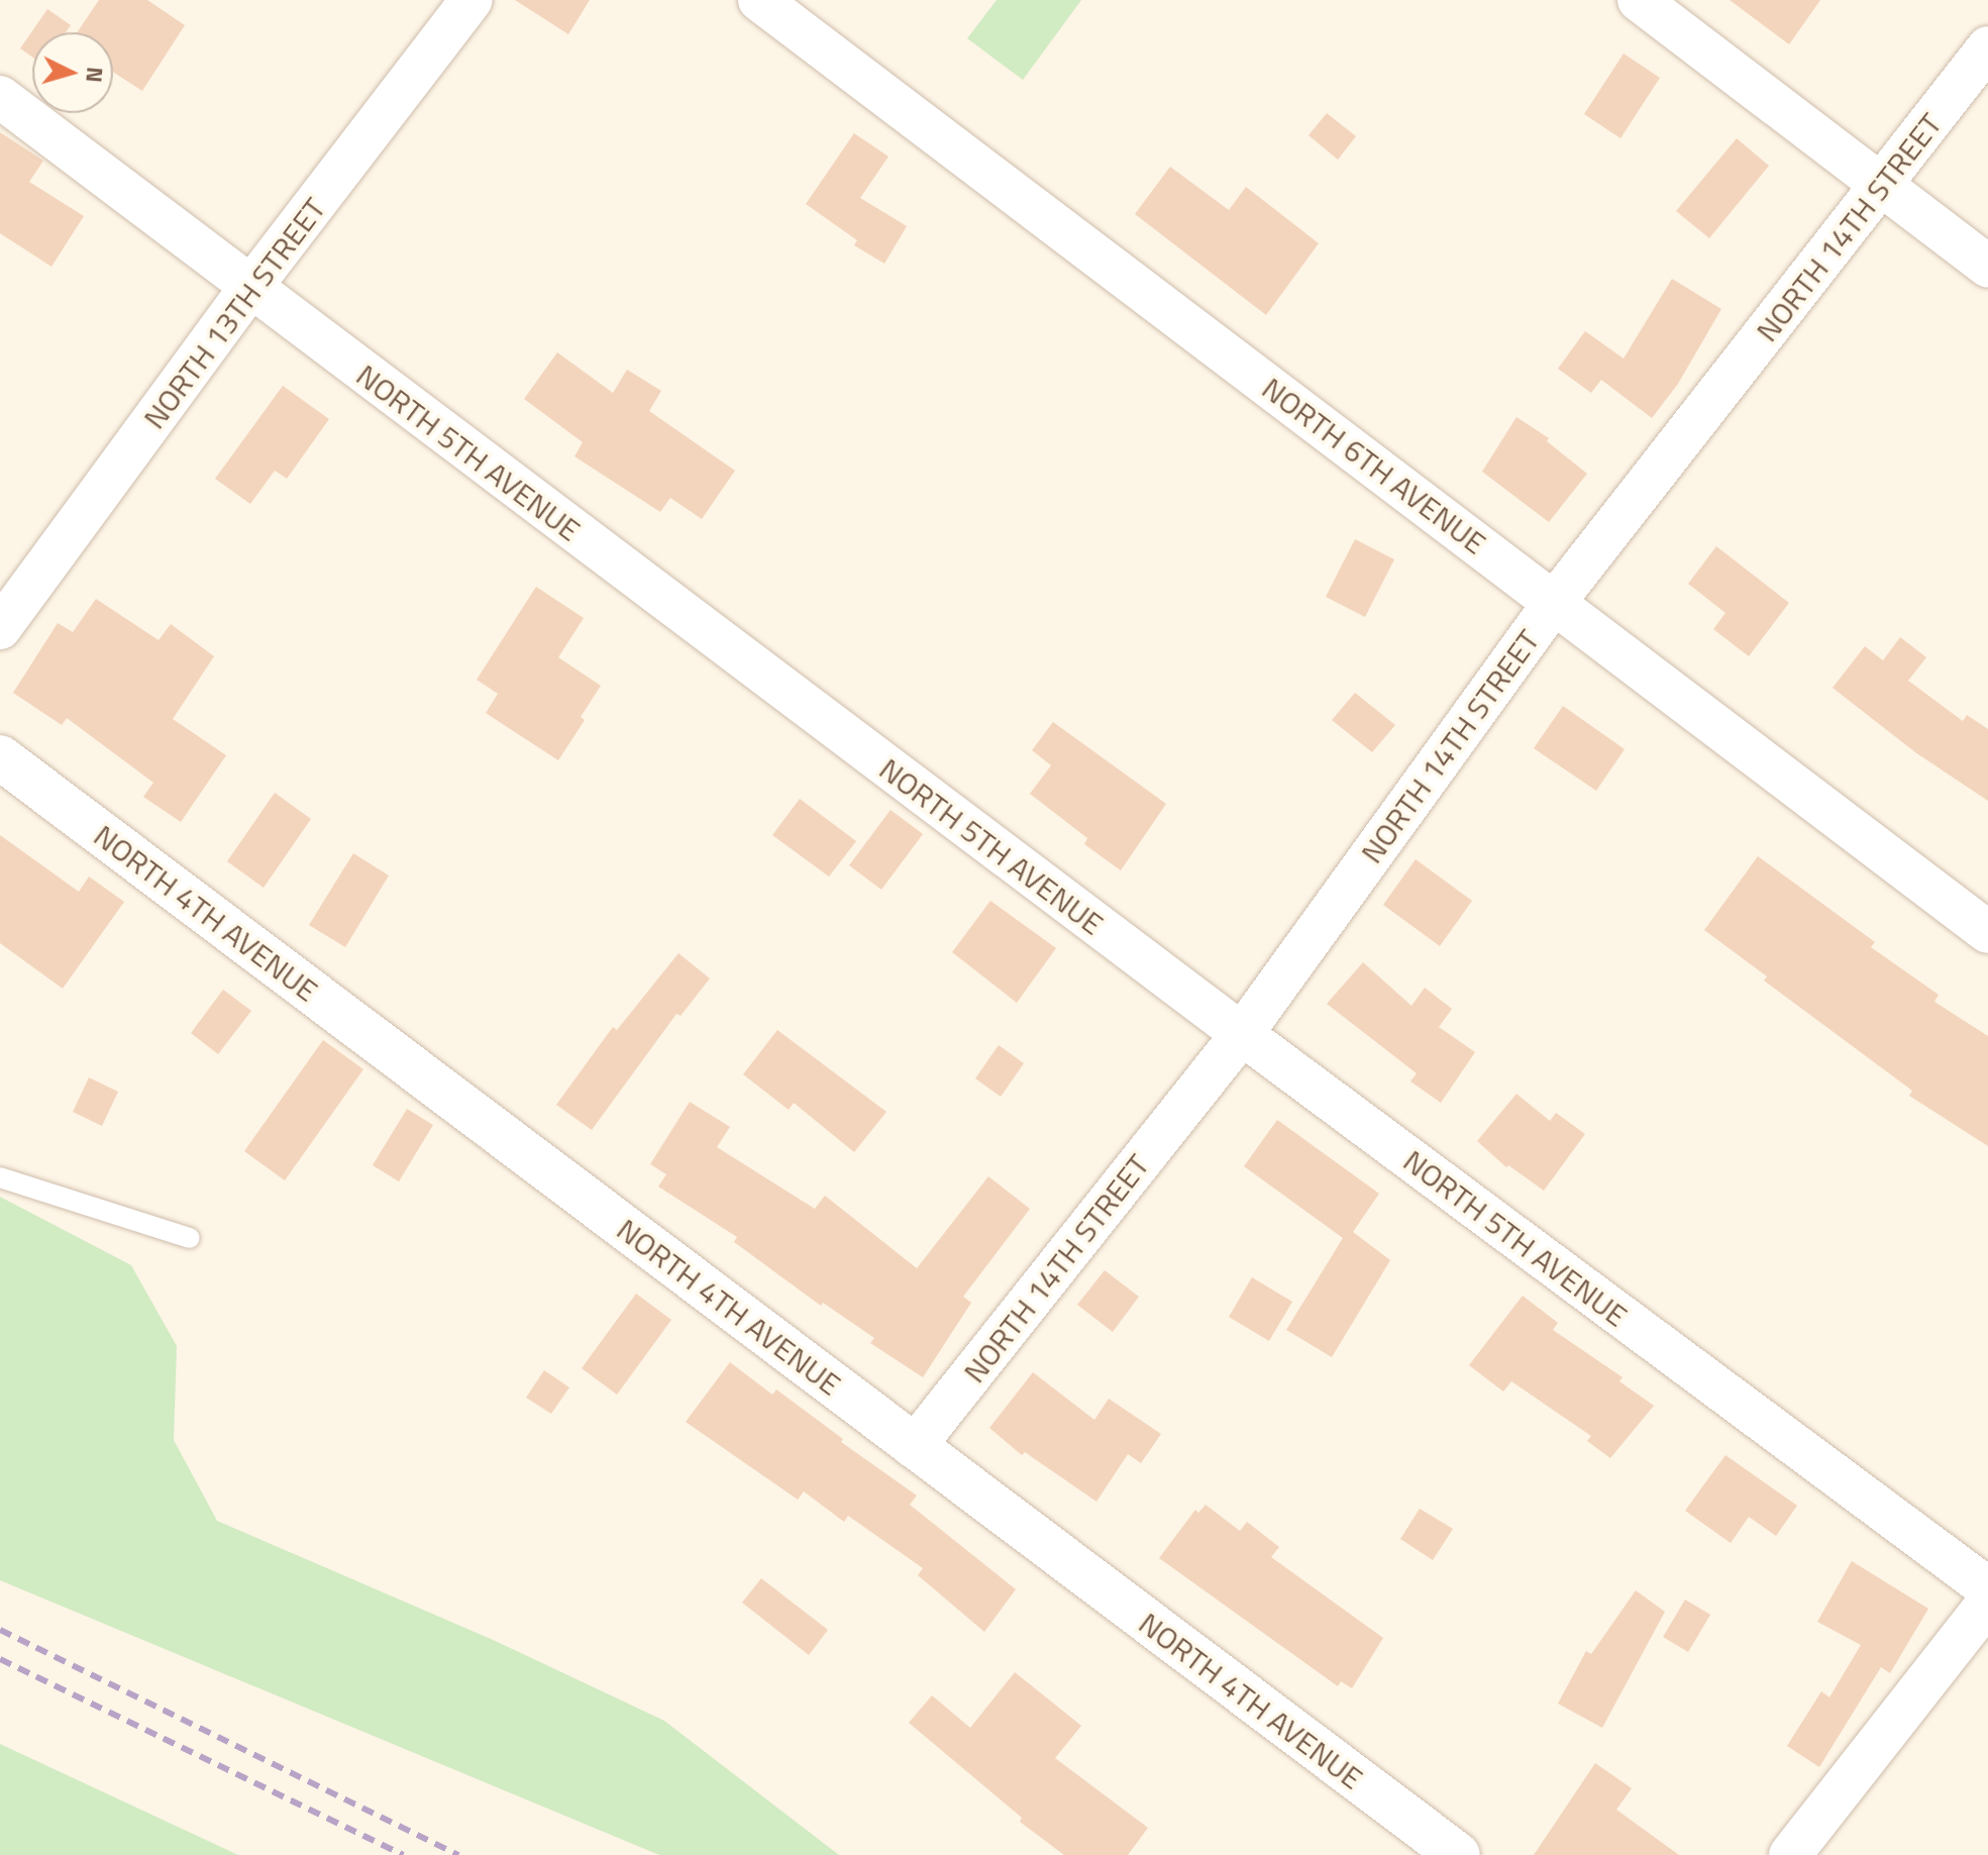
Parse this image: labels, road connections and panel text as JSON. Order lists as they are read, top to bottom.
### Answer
{
  "streets": {
    "main road": ["NORTH 4TH AVENUE"],
    "street": [
      "NORTH 14TH STREET",
      "NORTH 13TH STREET",
      "NORTH 5TH AVENUE",
      "NORTH 6TH AVENUE"
    ]
  },
  "crossings": [
    ["NORTH 14TH STREET", "NORTH 5TH AVENUE"],
    ["NORTH 14TH STREET", "NORTH 6TH AVENUE"],
    ["NORTH 14TH STREET", "NORTH 4TH AVENUE"],
    ["NORTH 13TH STREET", "NORTH 5TH AVENUE"]
  ],
  "north": "right"
}
